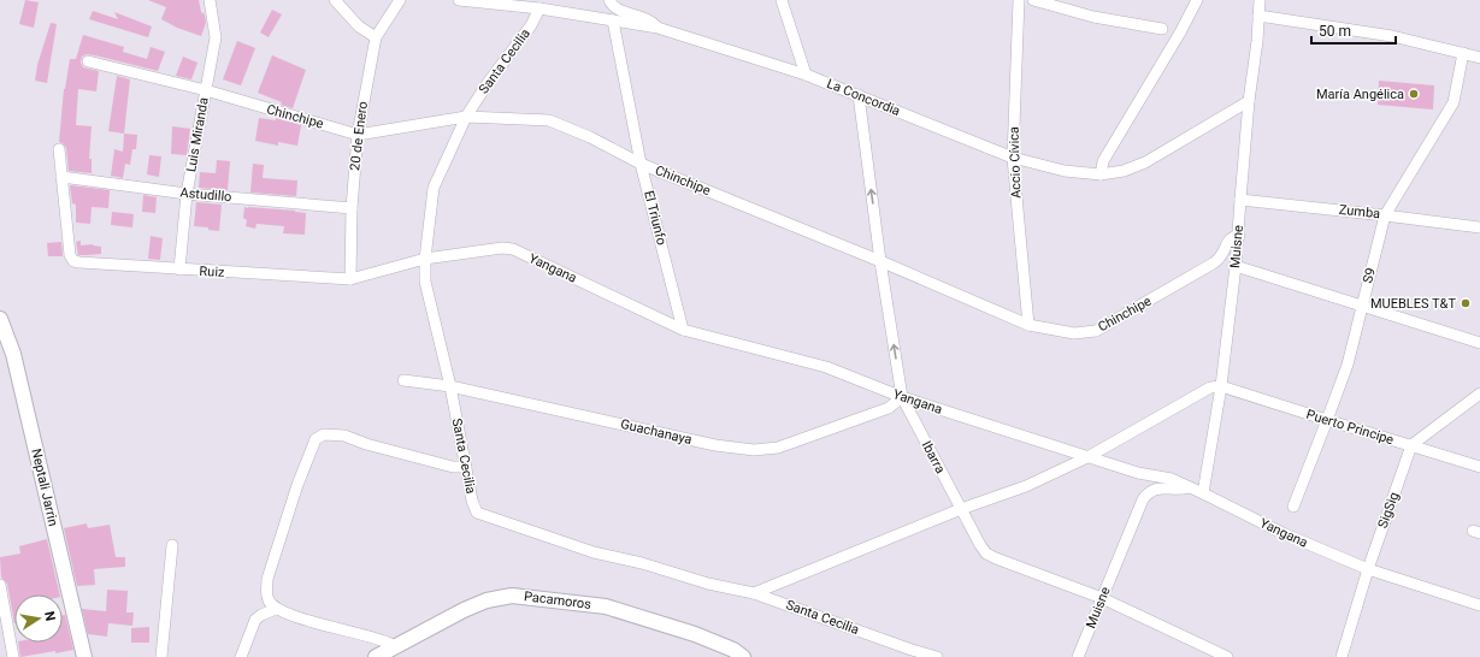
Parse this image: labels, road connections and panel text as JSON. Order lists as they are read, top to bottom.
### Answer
{
  "streets": {
    "street": [
      "Santa Cecilia",
      "La Concordia",
      "Chinchipe",
      "Luis Miranda",
      "20 de Enero",
      "Accio Cívica",
      "Astudillo",
      "Zumba",
      "El Triunfo",
      "Muisne",
      "Yangana",
      "Ruiz",
      "S9",
      "Puerto Principe",
      "Guachanaya",
      "Ibarra",
      "Neptali Jarrin",
      "SigSig",
      "Pacamoros"
    ]
  },
  "crossings": [
    ["Santa Cecilia", "La Concordia"],
    ["Santa Cecilia", "Chinchipe"],
    ["Santa Cecilia", "Yangana"],
    ["Santa Cecilia", "Guachanaya"],
    ["La Concordia", "Accio Cívica"],
    ["La Concordia", "El Triunfo"],
    ["La Concordia", "Muisne"],
    ["La Concordia", "Ibarra"],
    ["Chinchipe", "Luis Miranda"],
    ["Chinchipe", "20 de Enero"],
    ["Chinchipe", "Accio Cívica"],
    ["Chinchipe", "El Triunfo"],
    ["Chinchipe", "Muisne"],
    ["Chinchipe", "Ibarra"],
    ["Luis Miranda", "Astudillo"],
    ["Luis Miranda", "Ruiz"],
    ["20 de Enero", "Astudillo"],
    ["20 de Enero", "Yangana"],
    ["20 de Enero", "Ruiz"],
    ["Astudillo", "Ruiz"],
    ["Zumba", "Muisne"],
    ["Zumba", "S9"],
    ["El Triunfo", "Yangana"],
    ["Muisne", "Yangana"],
    ["Muisne", "Puerto Principe"],
    ["Muisne", "Ibarra"],
    ["Yangana", "Ruiz"],
    ["Yangana", "Guachanaya"],
    ["Yangana", "Ibarra"],
    ["Yangana", "SigSig"],
    ["S9", "Puerto Principe"],
    ["Puerto Principe", "SigSig"],
    ["Guachanaya", "Ibarra"]
  ],
  "one_way": ["Ibarra"],
  "places": ["María Angélica", "MUEBLES T&T"],
  "scale_bar": "50 m",
  "north": "right"
}
